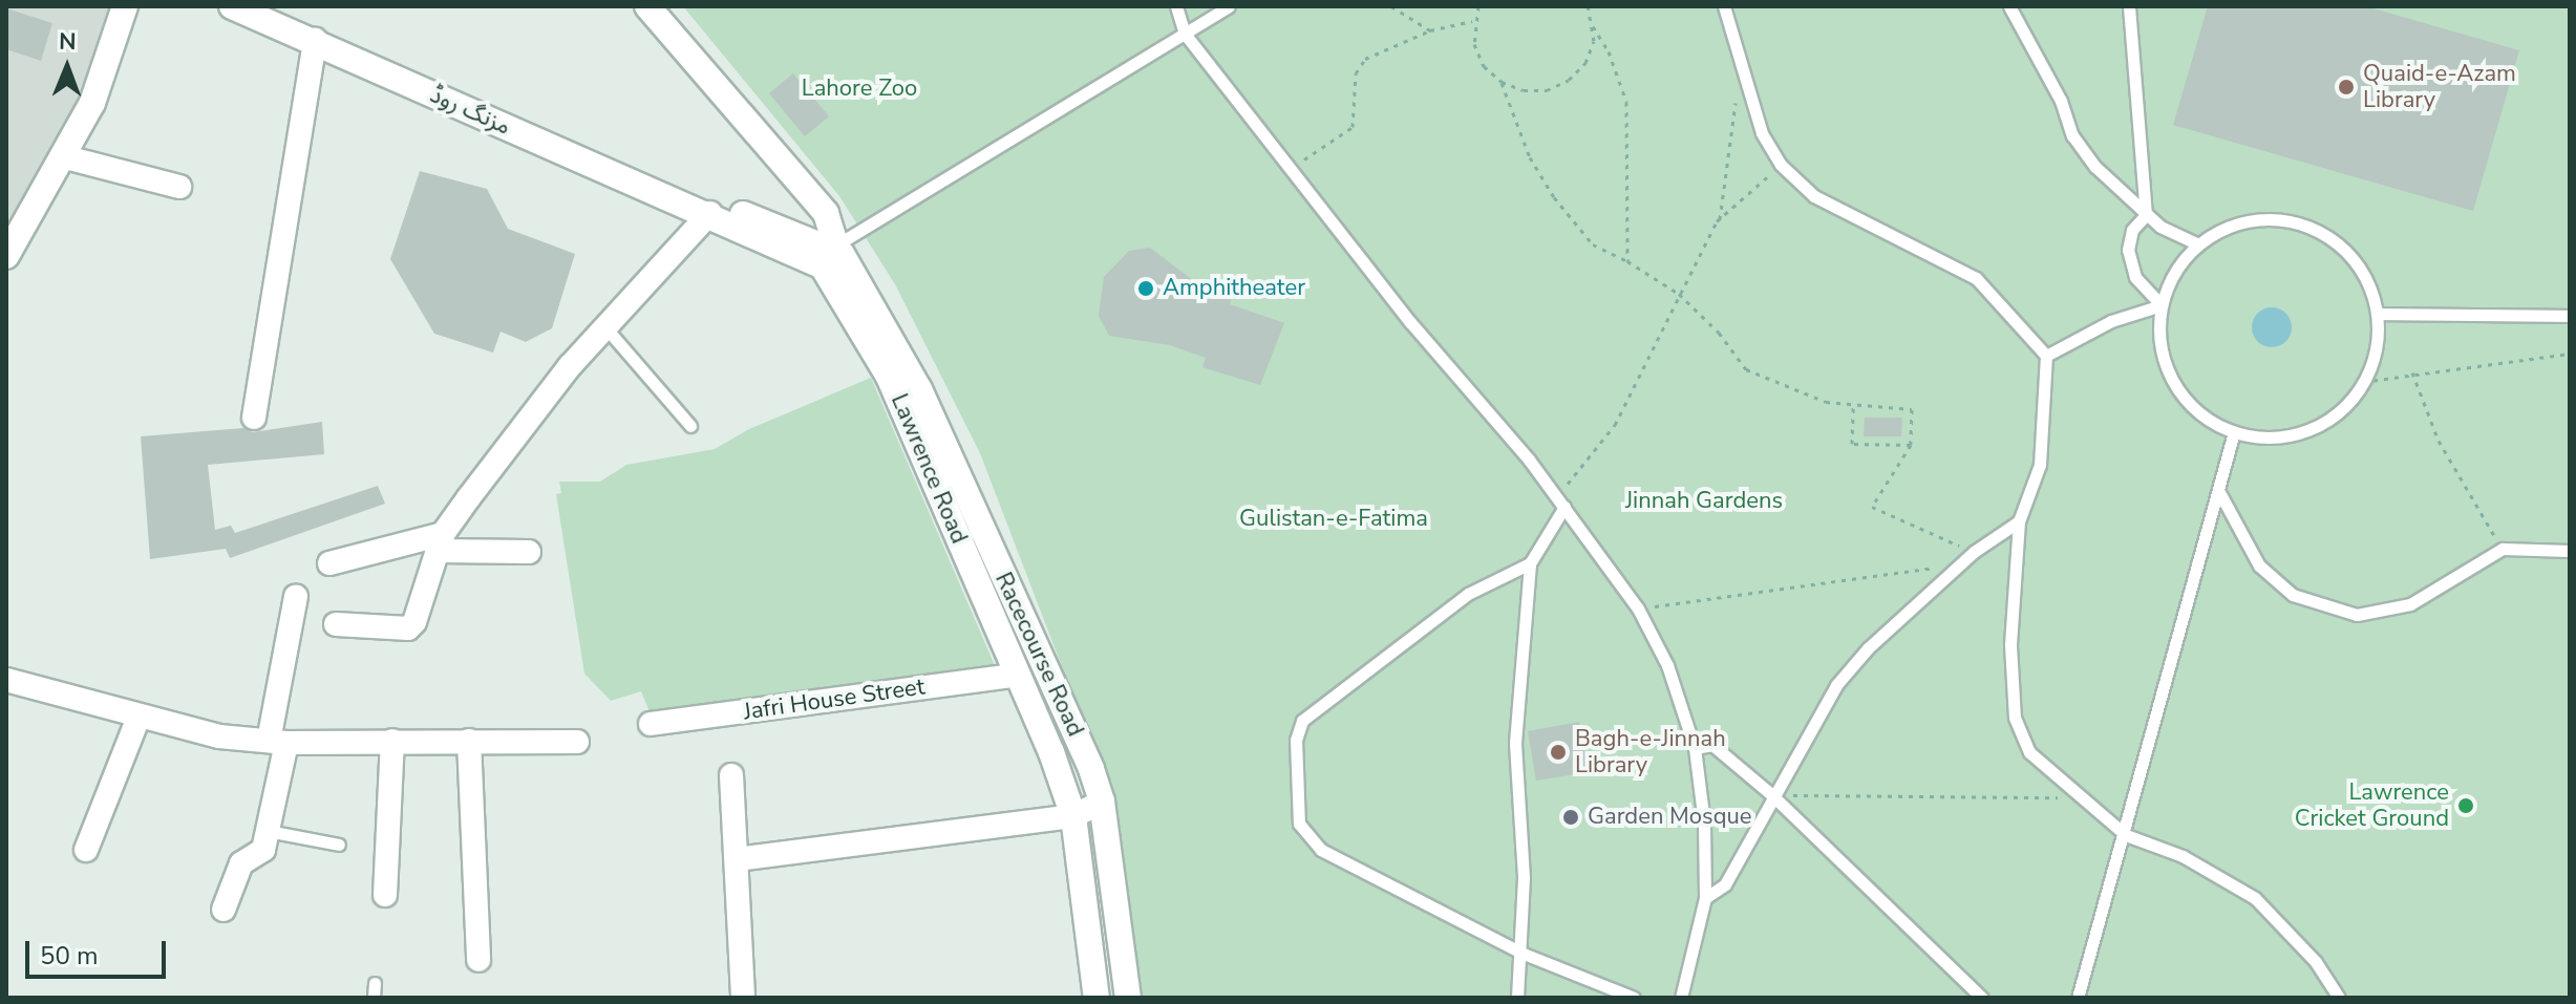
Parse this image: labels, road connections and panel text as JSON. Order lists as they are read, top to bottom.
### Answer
{
  "streets": {
    "main road": ["مزنگ روڈ", "Lawrence Road", "Racecourse Road"],
    "street": ["Jafri House Street"]
  },
  "crossings": [
    ["مزنگ روڈ", "Lawrence Road"],
    ["مزنگ روڈ", "Racecourse Road"],
    ["Lawrence Road", "Racecourse Road"],
    ["Lawrence Road", "Jafri House Street"]
  ],
  "parks": ["Lahore Zoo", "Jinnah Gardens", "Gulistan-e-Fatima"],
  "places": [
    "Quaid-e-Azam Library",
    "Amphitheater",
    "Bagh-e-Jinnah Library",
    "Lawrence Cricket Ground",
    "Garden Mosque"
  ],
  "scale_bar": "50 m",
  "north": "top"
}
